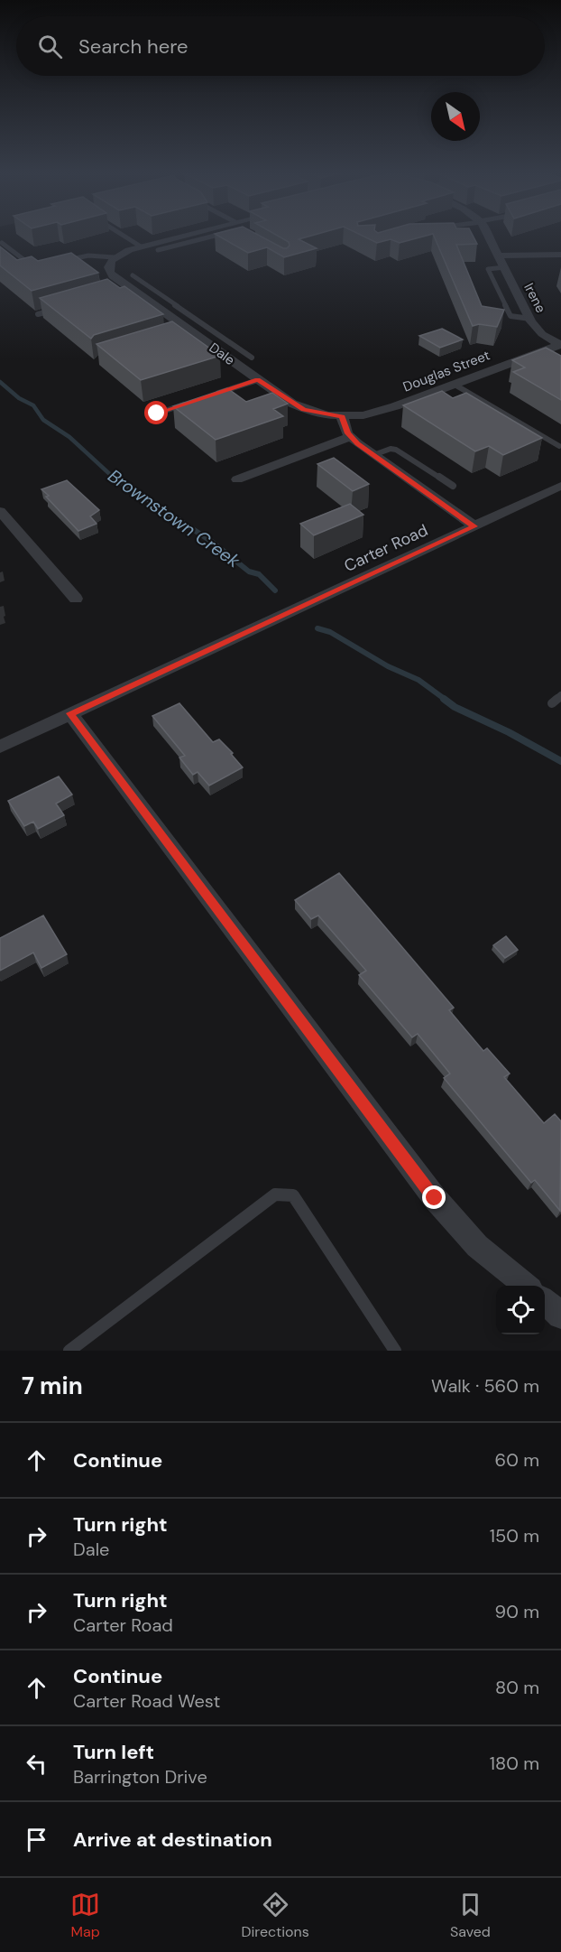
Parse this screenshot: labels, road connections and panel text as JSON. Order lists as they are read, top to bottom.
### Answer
{
  "streets": {
    "street": [
      "Irene",
      "Dale",
      "Douglas Street",
      "Carter Road"
    ]
  },
  "crossings": [
    ["Irene", "Douglas Street"],
    ["Dale", "Douglas Street"]
  ],
  "water": ["Brownstown Creek"],
  "north": "bottom right",
  "page": {
    "search": "Search here",
    "heading": ["7 min", "Walk · 560 m"],
    "list": [
      ["Continue", "60 m"],
      ["Turn right", "Dale", "150 m"],
      ["Turn right", "Carter Road", "90 m"],
      ["Continue", "Carter Road West", "80 m"],
      ["Turn left", "Barrington Drive", "180 m"],
      "Arrive at destination"
    ],
    "nav": ["Map", "Directions", "Saved"]
  }
}
